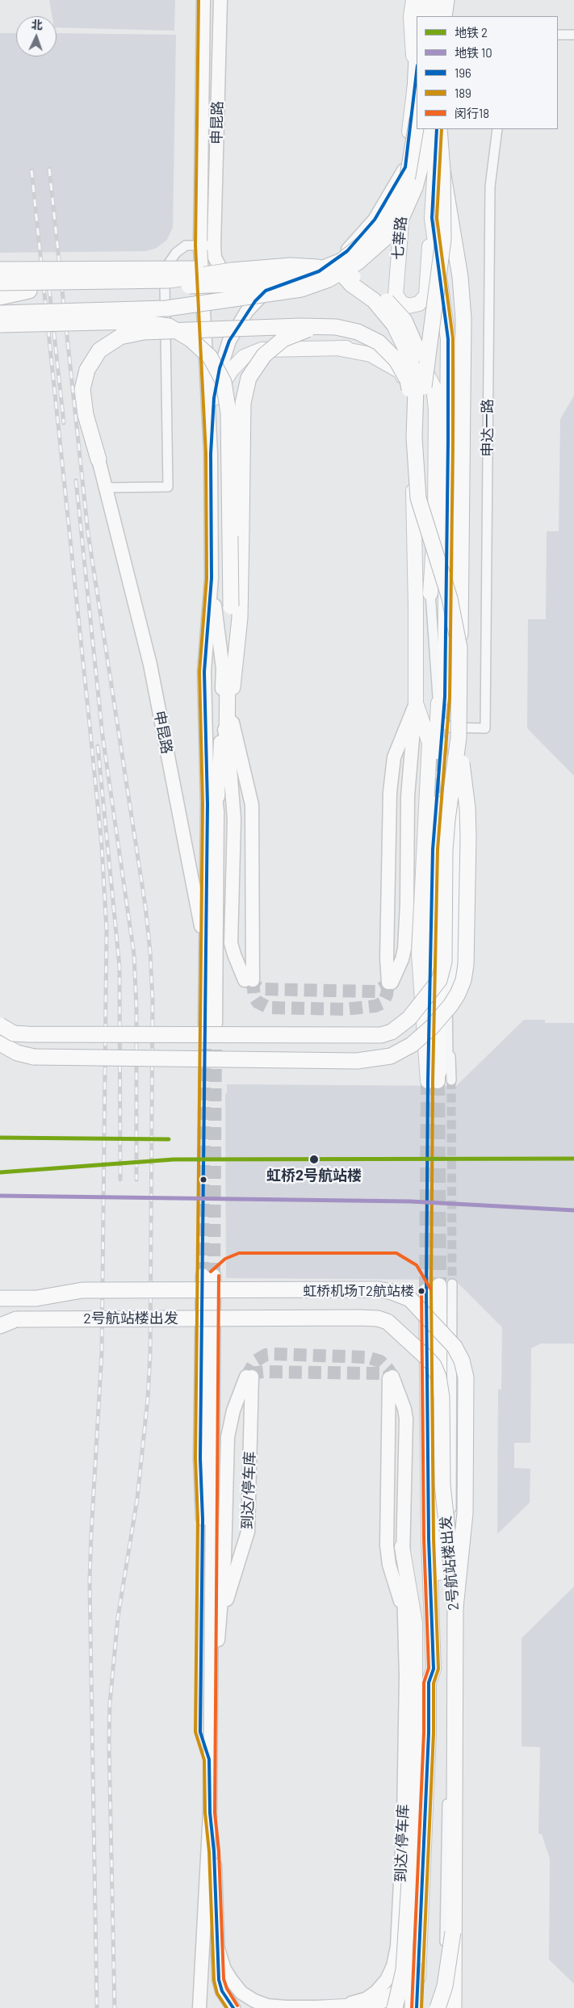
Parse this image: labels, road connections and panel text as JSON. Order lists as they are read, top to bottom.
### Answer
{
  "streets": {
    "highway": ["2号航站楼出发"],
    "main road": ["申昆路", "七莘路", "到达/停车库"],
    "street": ["申达一路"]
  },
  "places": ["虹桥2号航站楼", "虹桥机场T2航站楼"],
  "lines": [
    "transit line 189",
    "transit line 196",
    "metro line 2",
    "metro line 10",
    "transit line 闵行18"
  ],
  "legend": [
    "地铁 2",
    "地铁 10",
    "196",
    "189",
    "闵行18"
  ],
  "north": "top"
}
